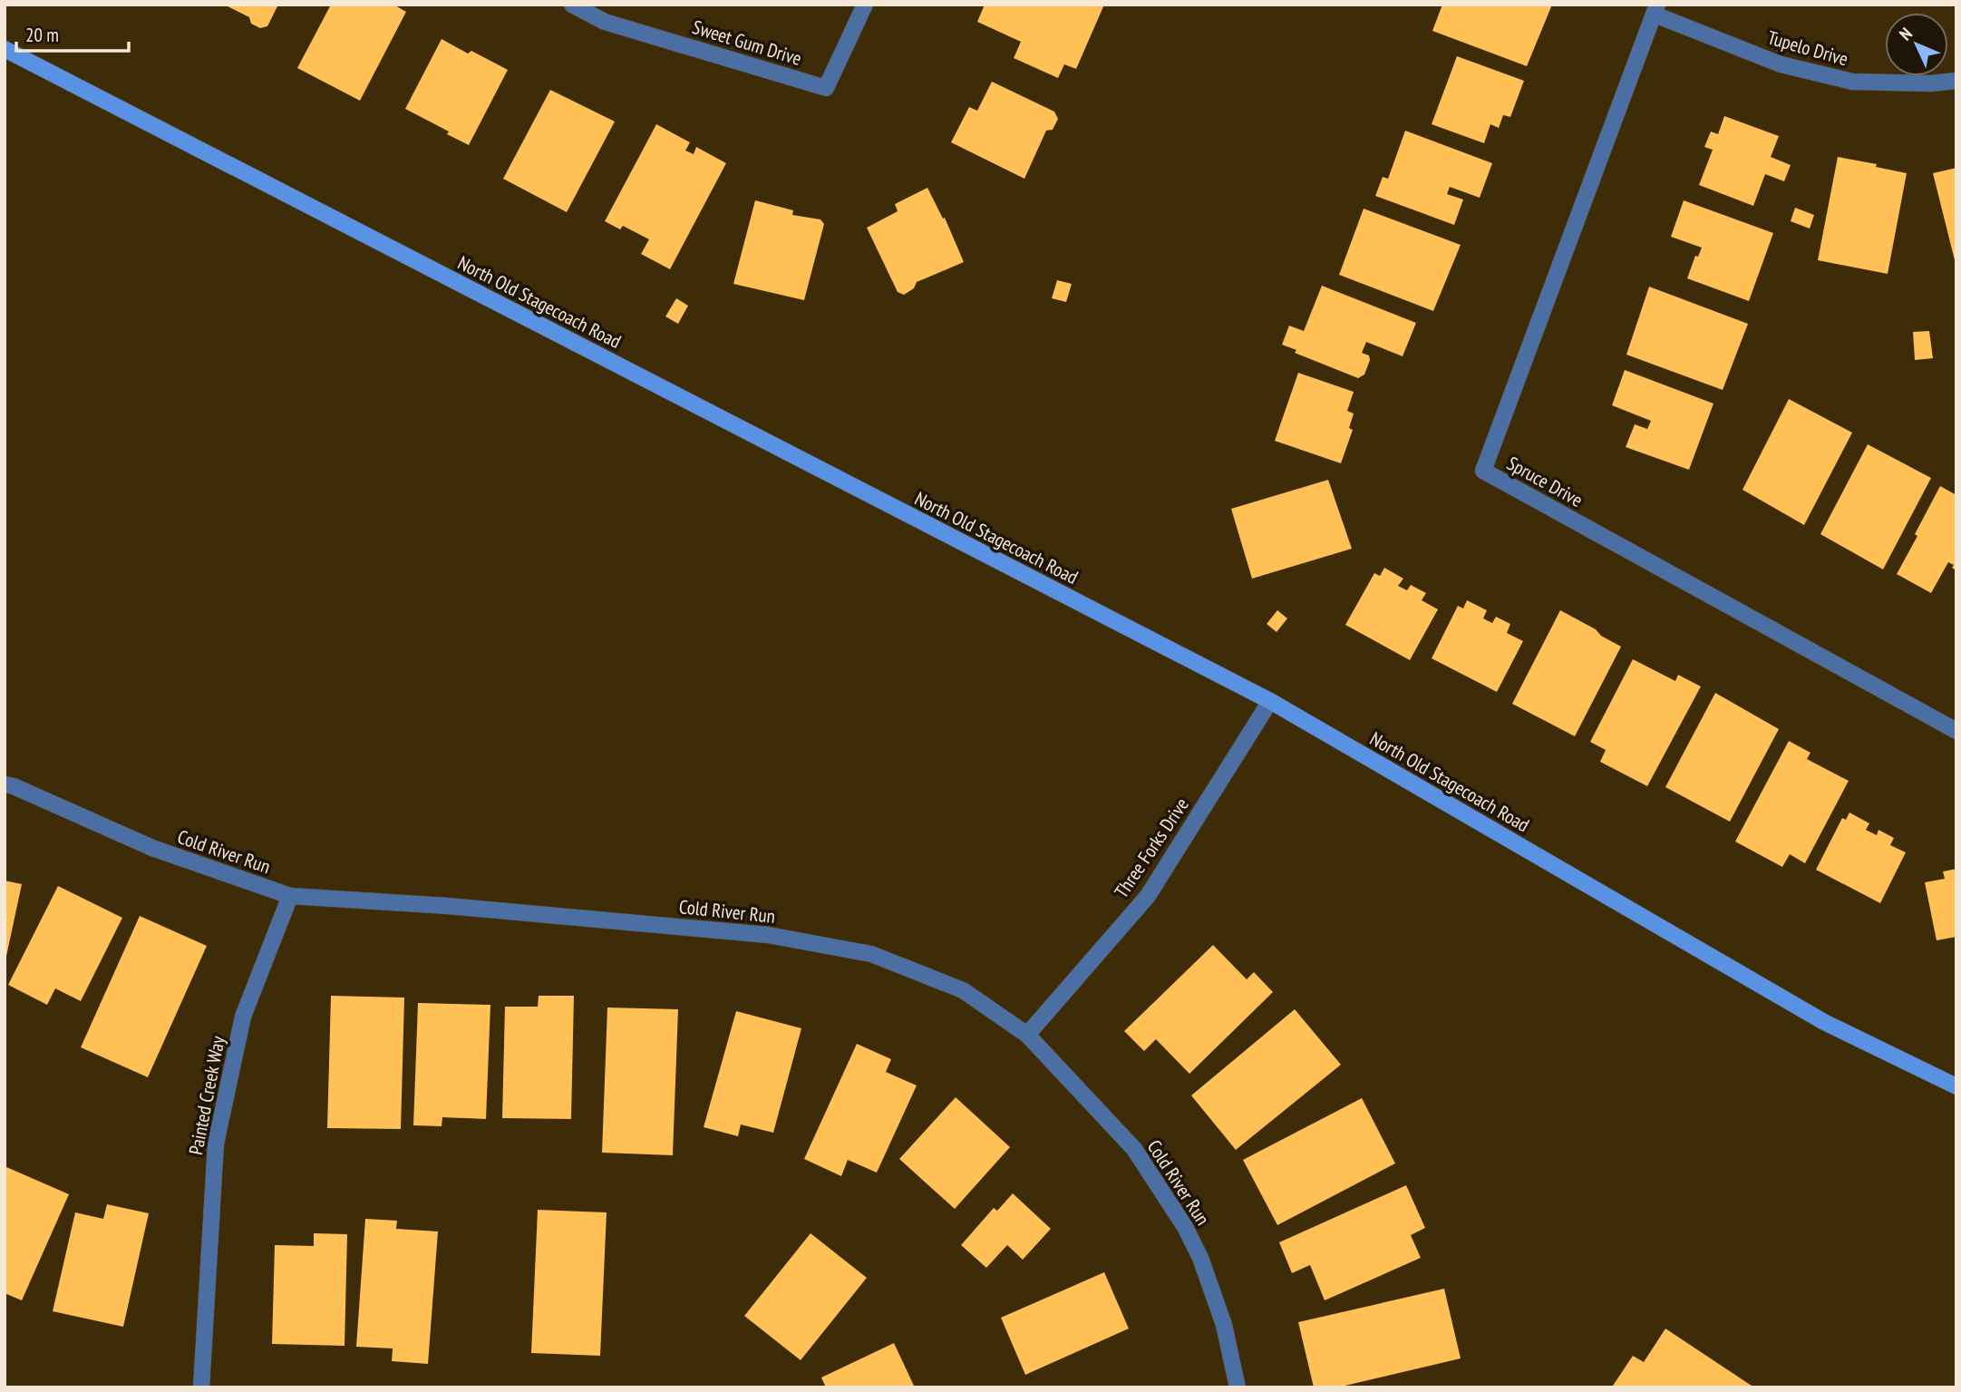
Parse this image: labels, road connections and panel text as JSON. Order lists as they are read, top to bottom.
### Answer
{
  "streets": {
    "street": [
      "Sweet Gum Drive",
      "Tupelo Drive",
      "North Old Stagecoach Road",
      "Spruce Drive",
      "Three Forks Drive",
      "Cold River Run",
      "Painted Creek Way"
    ]
  },
  "crossings": [
    ["Tupelo Drive", "Spruce Drive"],
    ["North Old Stagecoach Road", "Three Forks Drive"],
    ["Three Forks Drive", "Cold River Run"],
    ["Cold River Run", "Painted Creek Way"]
  ],
  "scale_bar": "20 m",
  "north": "top left"
}
